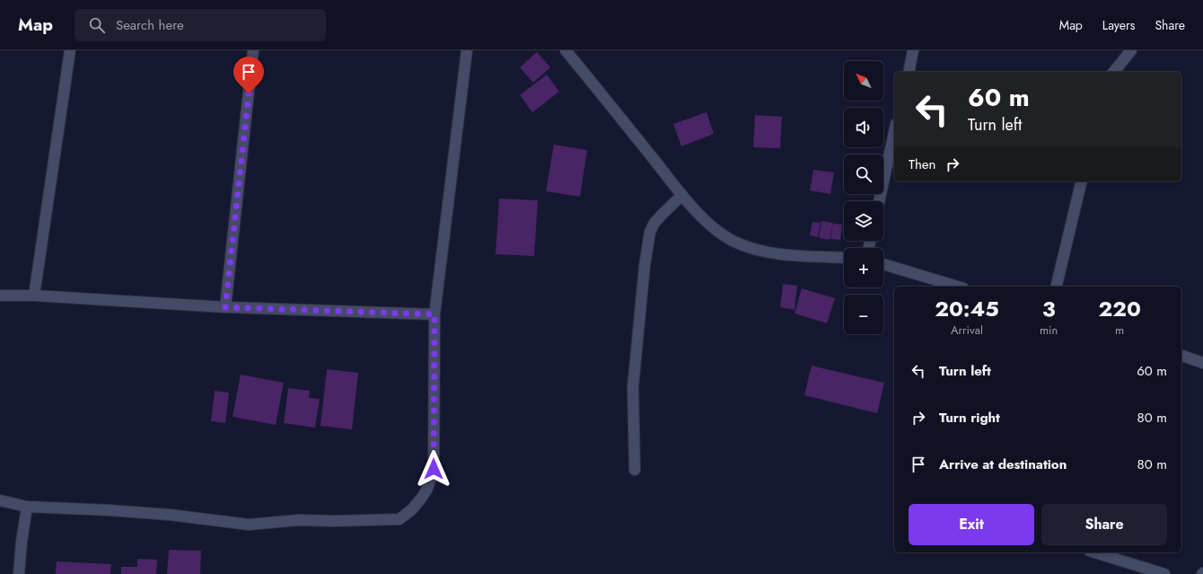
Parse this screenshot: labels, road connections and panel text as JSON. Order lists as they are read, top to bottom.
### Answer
{
  "north": "top left",
  "page": {
    "header": "Map",
    "search": "Search here",
    "nav": ["Map", "Layers", "Share"],
    "map_buttons": ["+", "−"],
    "turn": ["60 m", "Turn left"],
    "then": "Then",
    "eta": [
      "20:45",
      "Arrival",
      "3",
      "min",
      "220",
      "m"
    ],
    "list": [
      {
        "name": "Turn left",
        "value": "60 m"
      },
      {
        "name": "Turn right",
        "value": "80 m"
      },
      {
        "name": "Arrive at destination",
        "value": "80 m"
      }
    ],
    "buttons": ["Exit", "Share"]
  }
}
